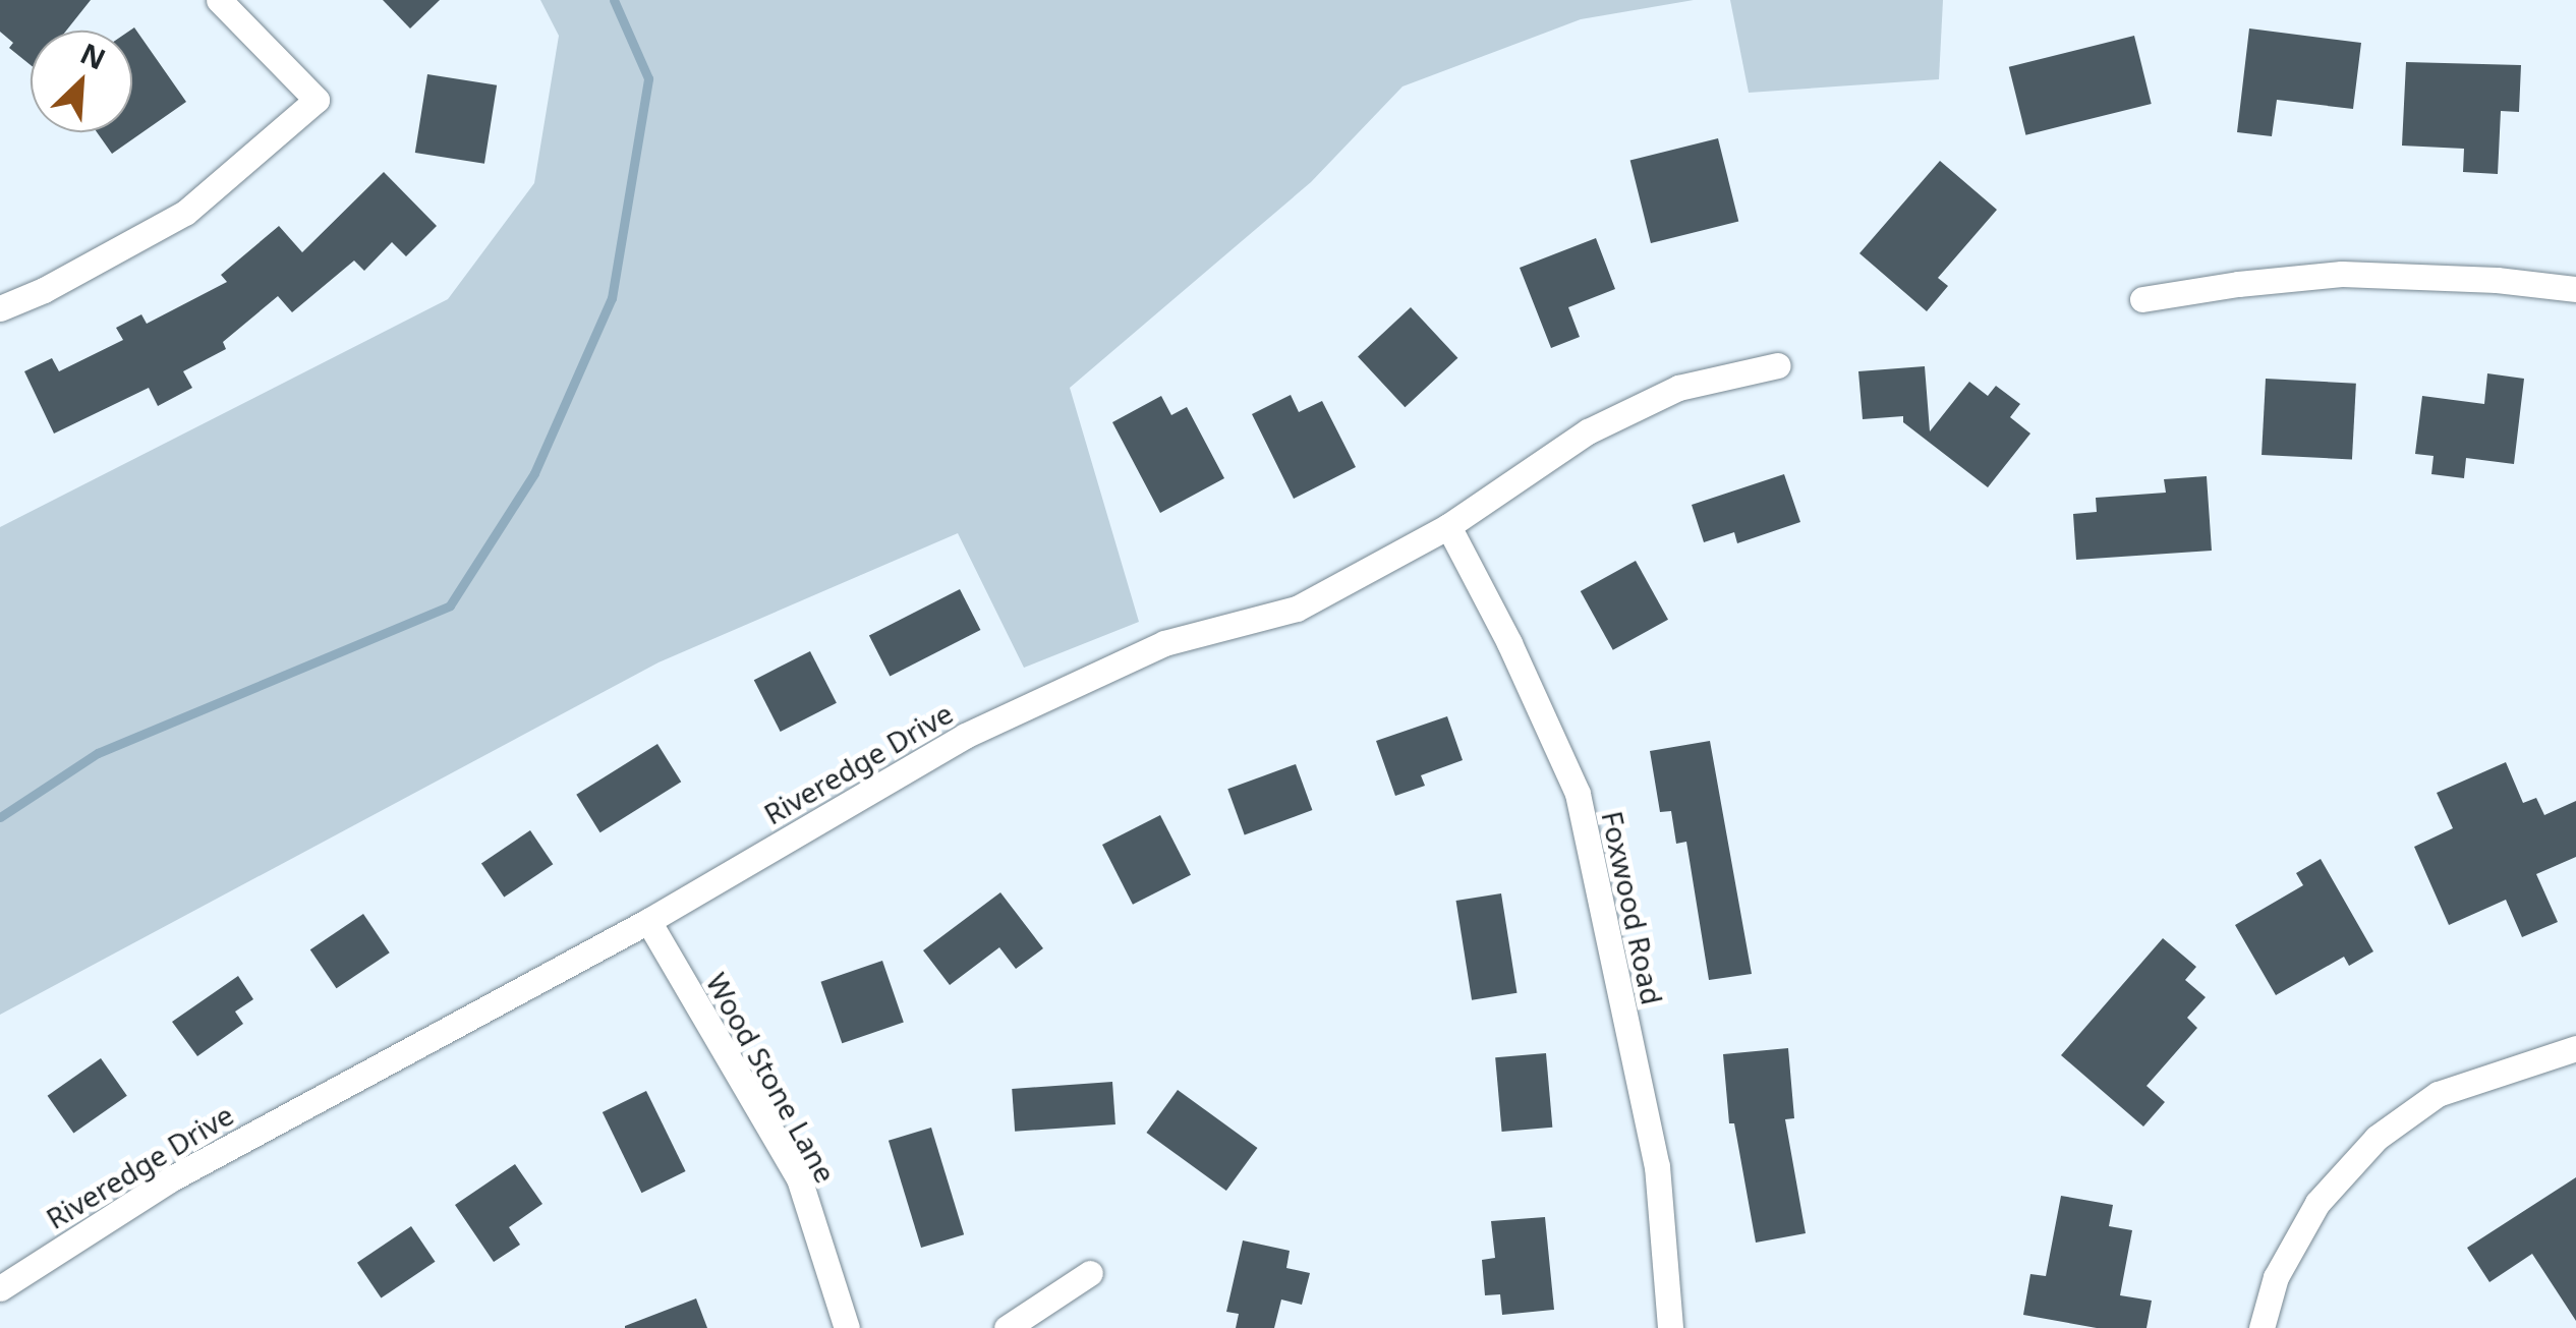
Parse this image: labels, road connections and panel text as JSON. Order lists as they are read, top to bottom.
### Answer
{
  "streets": {
    "street": ["Riveredge Drive", "Foxwood Road", "Wood Stone Lane"]
  },
  "crossings": [
    ["Riveredge Drive", "Foxwood Road"],
    ["Riveredge Drive", "Wood Stone Lane"]
  ],
  "north": "top right"
}
